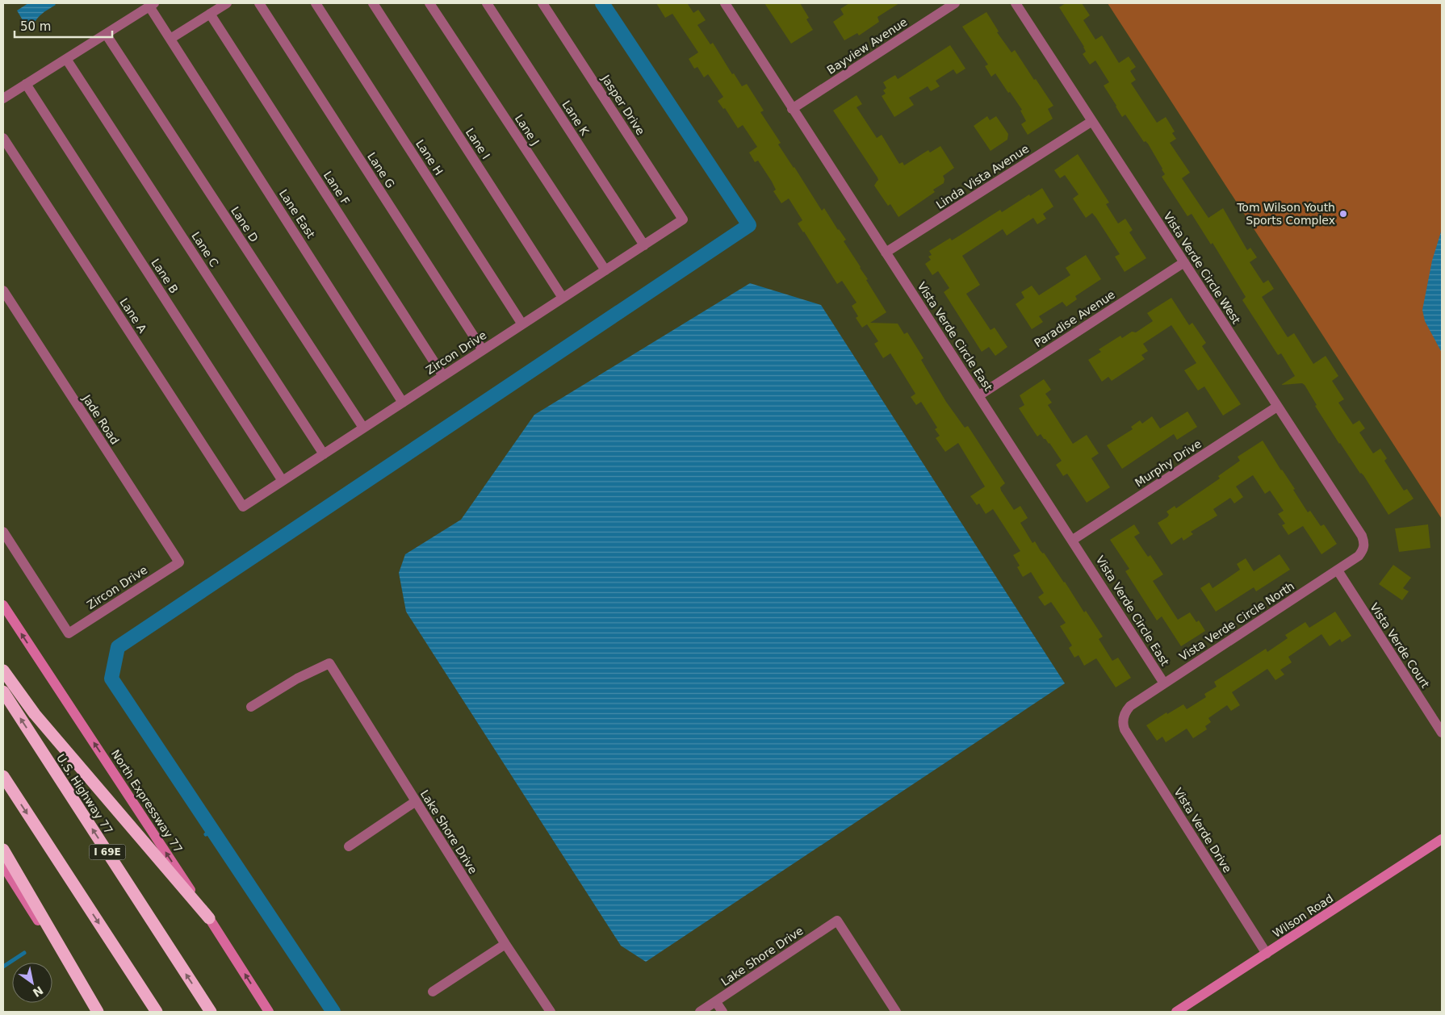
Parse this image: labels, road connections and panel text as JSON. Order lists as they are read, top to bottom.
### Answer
{
  "streets": {
    "highway": ["U.S. Highway 77", "I 69E"],
    "main road": ["North Expressway 77", "Wilson Road"],
    "street": [
      "Bayview Avenue",
      "Jasper Drive",
      "Lane K",
      "Lane J",
      "Lane I",
      "Lane H",
      "Lane G",
      "Linda Vista Avenue",
      "Lane F",
      "Lane East",
      "Lane D",
      "Lane C",
      "Vista Verde Circle West",
      "Lane B",
      "Lane A",
      "Paradise Avenue",
      "Vista Verde Circle East",
      "Zircon Drive",
      "Jade Road",
      "Murphy Drive",
      "Vista Verde Circle North",
      "Vista Verde Court",
      "Vista Verde Drive",
      "Lake Shore Drive"
    ]
  },
  "crossings": [
    ["Bayview Avenue", "Vista Verde Circle East"],
    ["Jasper Drive", "Zircon Drive"],
    ["Lane K", "Zircon Drive"],
    ["Lane J", "Zircon Drive"],
    ["Lane I", "Zircon Drive"],
    ["Lane H", "Zircon Drive"],
    ["Lane G", "Zircon Drive"],
    ["Linda Vista Avenue", "Vista Verde Circle West"],
    ["Linda Vista Avenue", "Vista Verde Circle East"],
    ["Lane F", "Zircon Drive"],
    ["Lane East", "Zircon Drive"],
    ["Lane D", "Zircon Drive"],
    ["Lane C", "Zircon Drive"],
    ["Vista Verde Circle West", "Paradise Avenue"],
    ["Vista Verde Circle West", "Murphy Drive"],
    ["Vista Verde Circle West", "Vista Verde Circle North"],
    ["Lane B", "Zircon Drive"],
    ["Lane A", "Zircon Drive"],
    ["Paradise Avenue", "Vista Verde Circle East"],
    ["Vista Verde Circle East", "Murphy Drive"],
    ["Vista Verde Circle East", "Vista Verde Circle North"],
    ["Zircon Drive", "Jade Road"],
    ["Vista Verde Circle North", "Vista Verde Court"],
    ["Vista Verde Circle North", "Vista Verde Drive"],
    ["Vista Verde Drive", "Wilson Road"]
  ],
  "one_way": ["North Expressway 77"],
  "places": ["Tom Wilson Youth Sports Complex"],
  "scale_bar": "50 m",
  "north": "bottom right"
}
